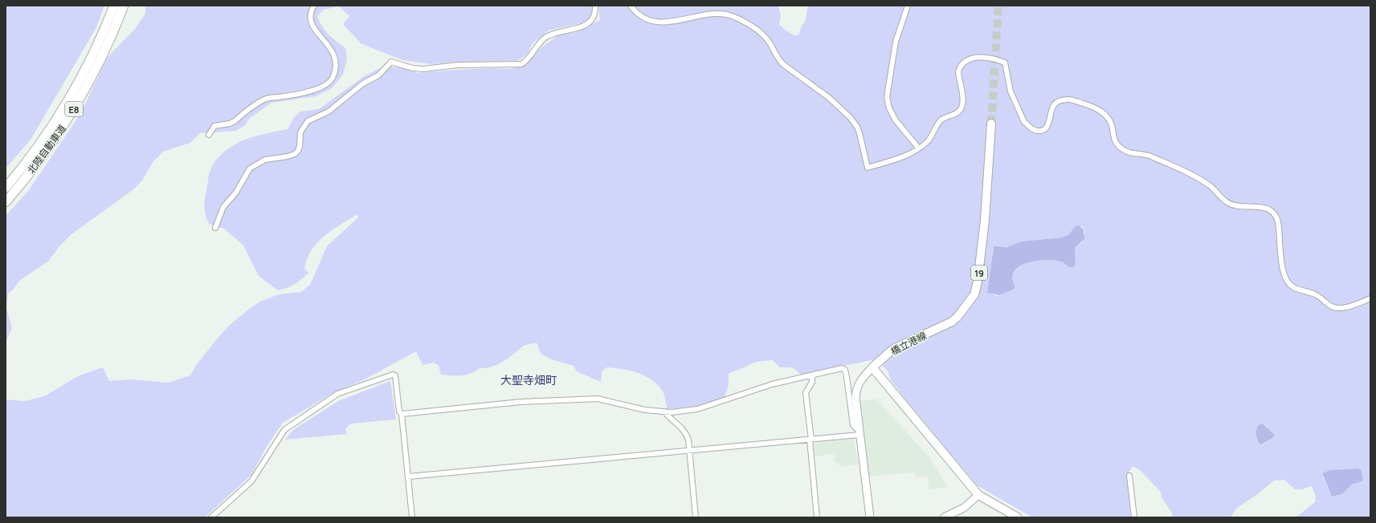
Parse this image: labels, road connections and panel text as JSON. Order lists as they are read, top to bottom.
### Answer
{
  "streets": {
    "highway": ["E8", "北陸自動車道"],
    "main road": ["19", "橋立港線"]
  },
  "districts": ["大聖寺畑町"]
}
